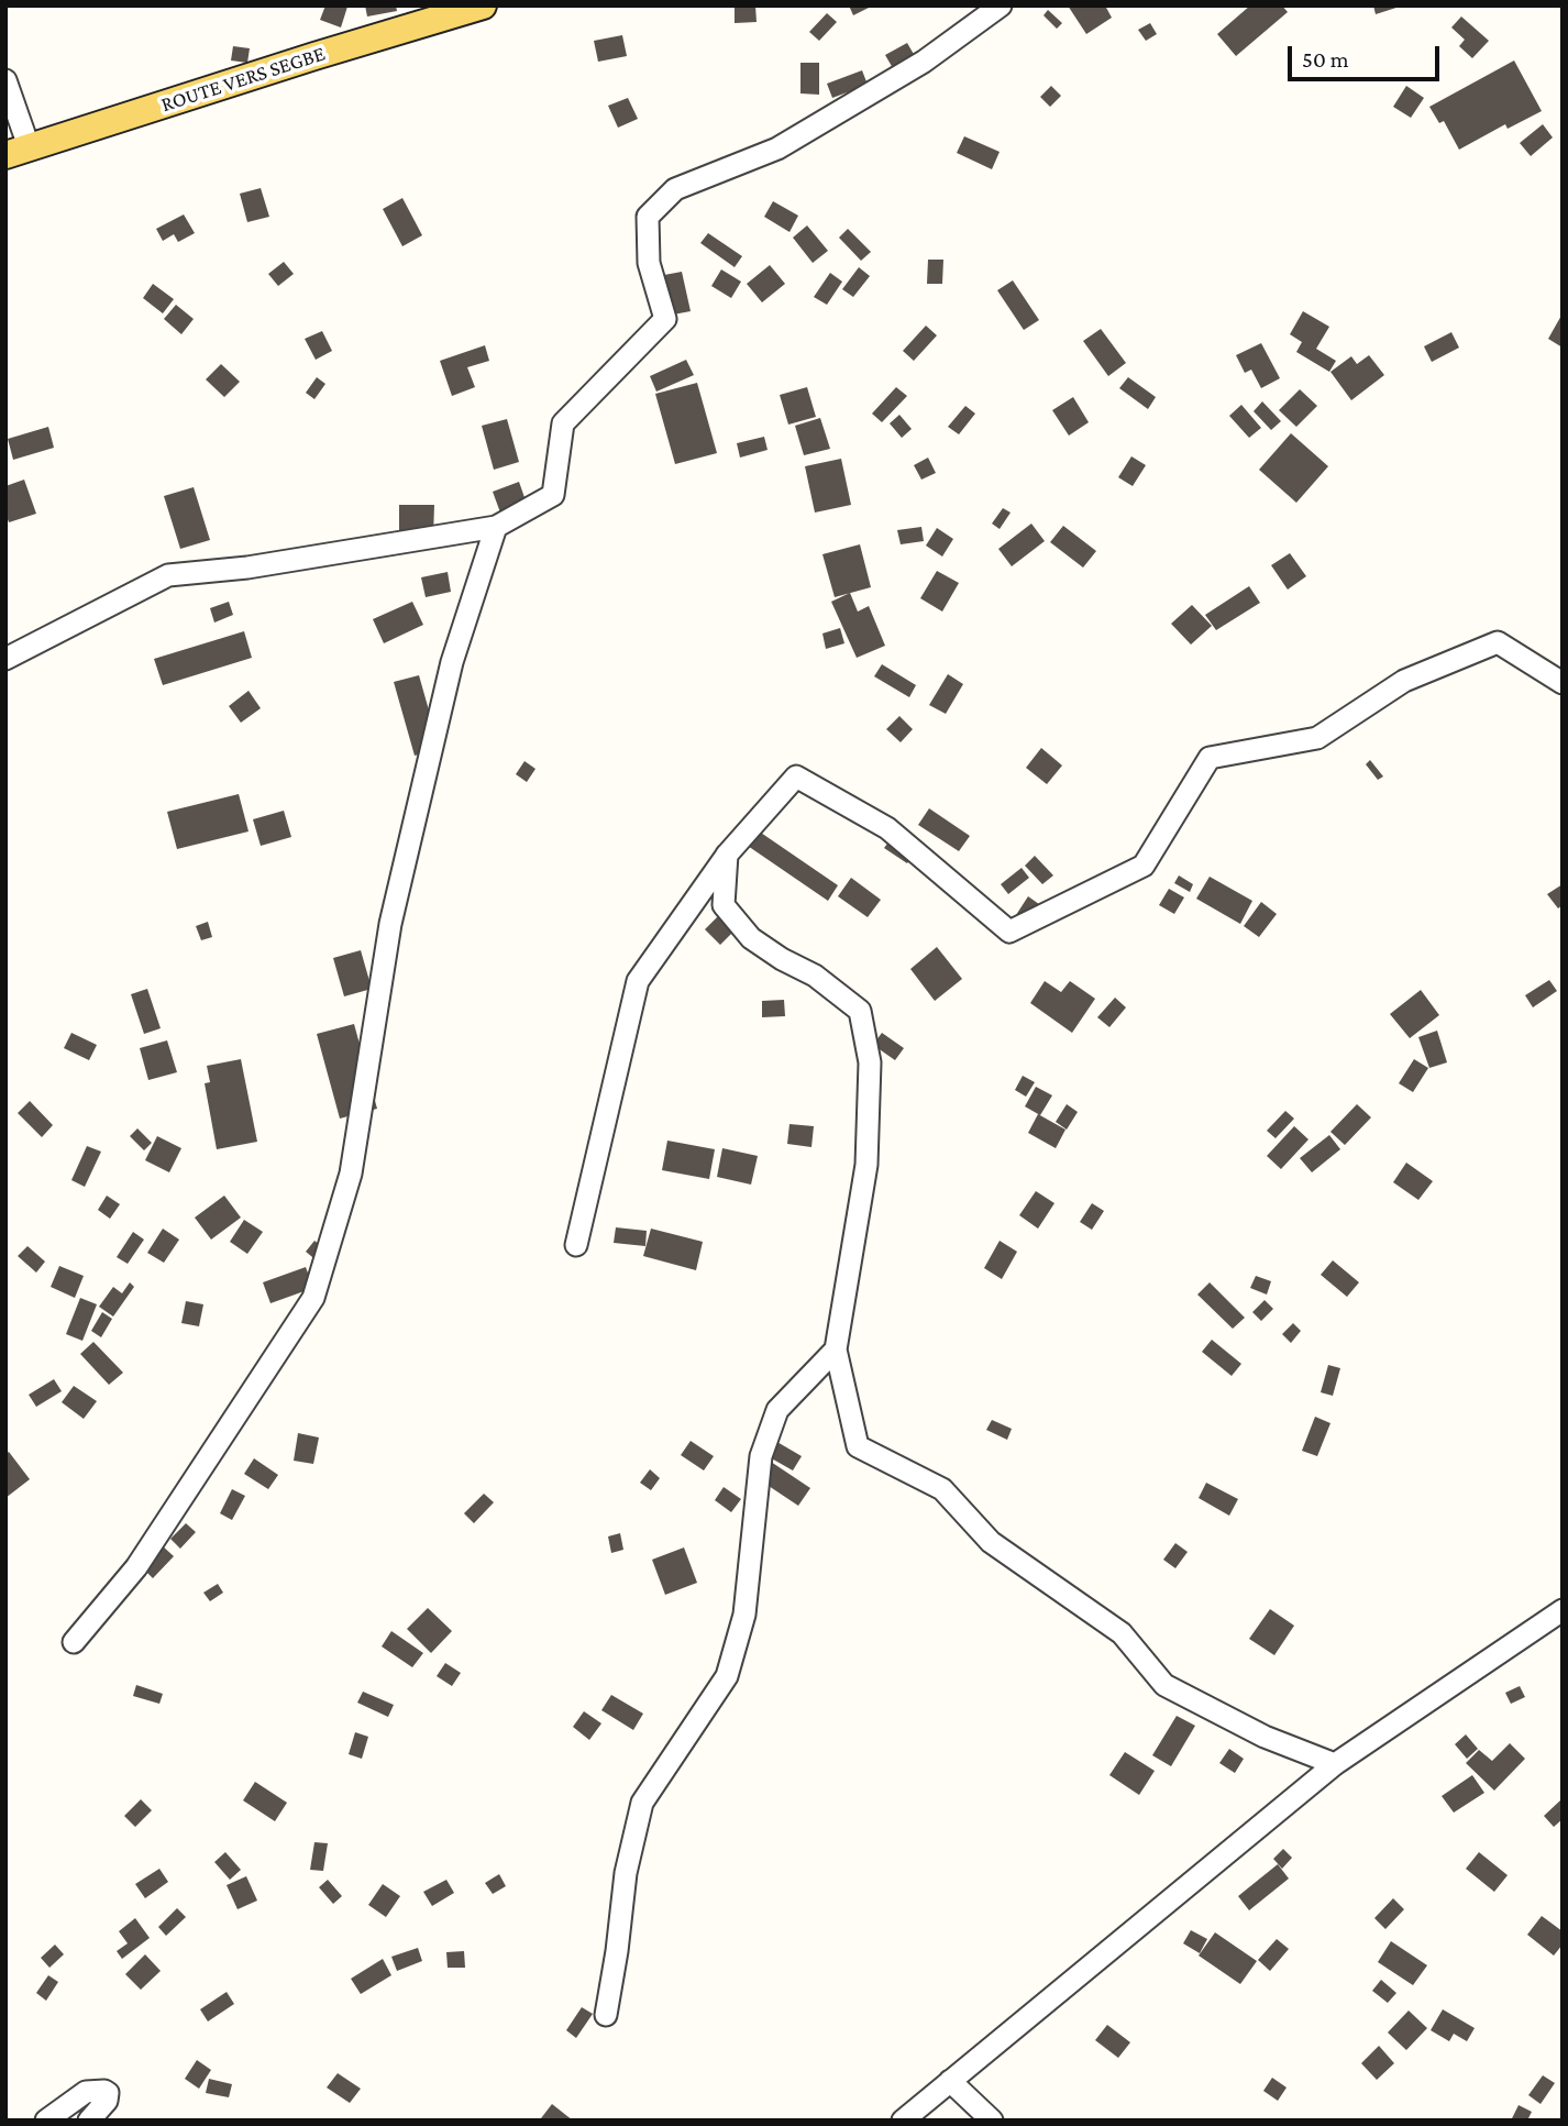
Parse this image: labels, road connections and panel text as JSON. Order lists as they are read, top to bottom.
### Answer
{
  "streets": {
    "main road": ["ROUTE VERS SEGBE"]
  },
  "scale_bar": "50 m"
}
